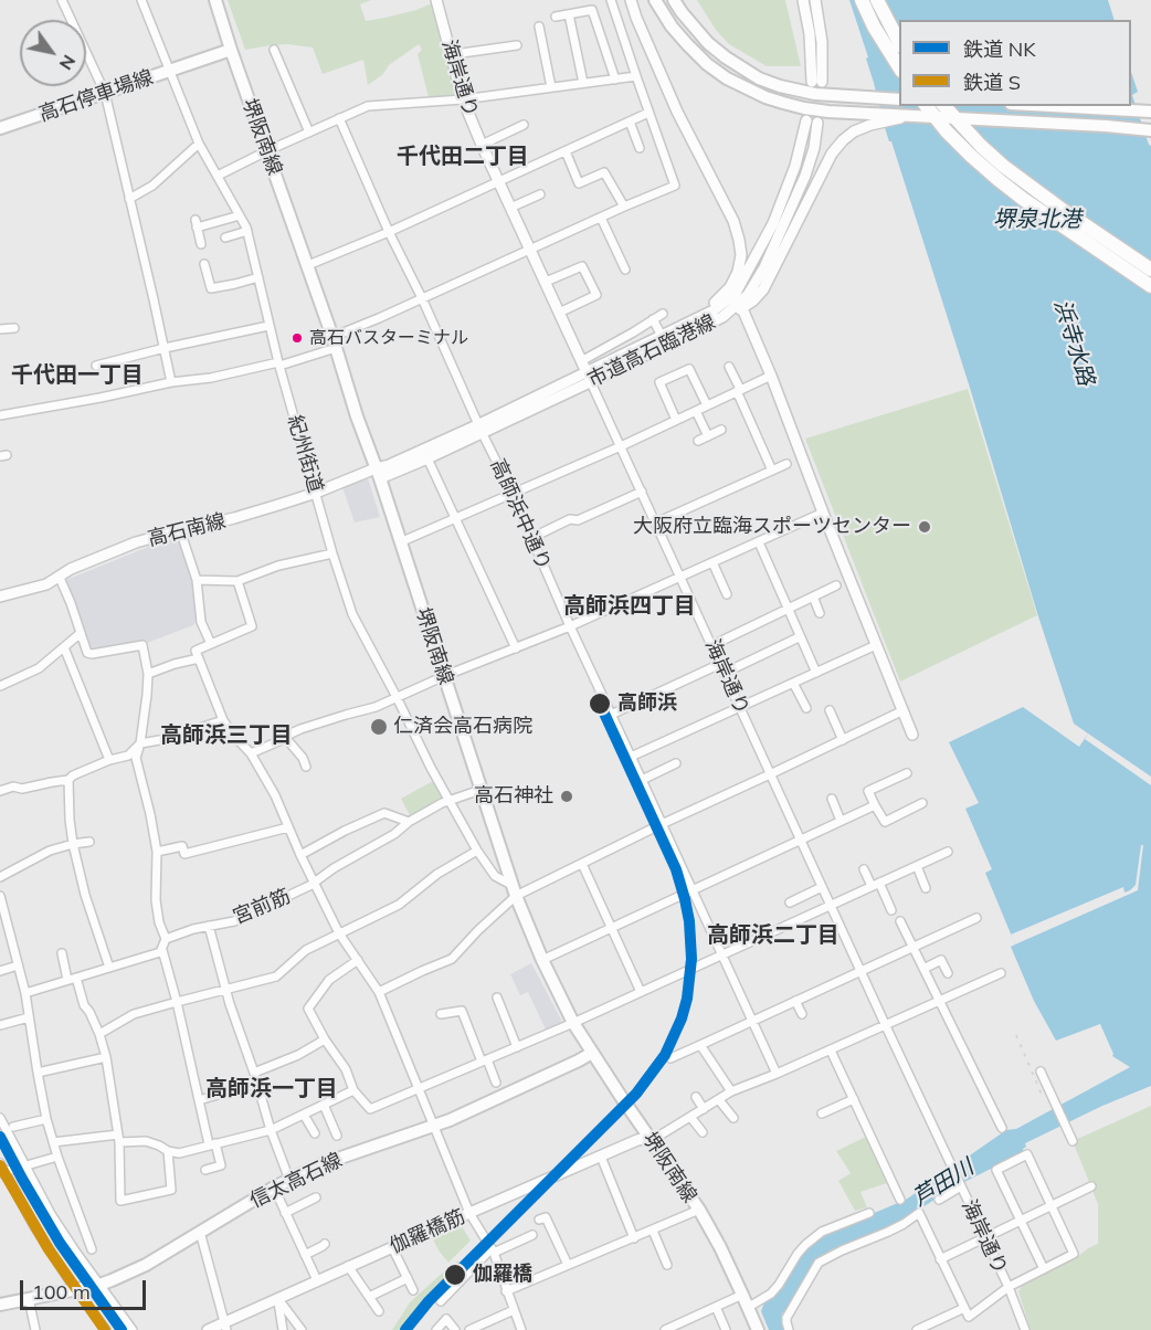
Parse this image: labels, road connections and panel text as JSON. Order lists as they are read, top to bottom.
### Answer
{
  "streets": {
    "main road": ["高石停車場線", "堺阪南線", "信太高石線"],
    "street": [
      "海岸通り",
      "市道高石臨港線",
      "紀州街道",
      "高師浜中通り",
      "高石南線",
      "宮前筋",
      "伽羅橋筋"
    ]
  },
  "crossings": [
    ["海岸通り", "市道高石臨港線"],
    ["高石停車場線", "堺阪南線"],
    ["高石停車場線", "紀州街道"],
    ["堺阪南線", "市道高石臨港線"],
    ["堺阪南線", "紀州街道"],
    ["堺阪南線", "高石南線"],
    ["堺阪南線", "宮前筋"],
    ["堺阪南線", "信太高石線"],
    ["堺阪南線", "伽羅橋筋"],
    ["市道高石臨港線", "高師浜中通り"],
    ["市道高石臨港線", "高石南線"],
    ["紀州街道", "高石南線"],
    ["紀州街道", "宮前筋"]
  ],
  "districts": [
    "千代田二丁目",
    "千代田一丁目",
    "高師浜四丁目",
    "高師浜三丁目",
    "高師浜二丁目",
    "高師浜一丁目"
  ],
  "water": ["堺泉北港", "浜寺水路", "芦田川"],
  "places": [
    "高石バスターミナル",
    "大阪府立臨海スポーツセンター",
    "高師浜",
    "仁済会高石病院",
    "高石神社",
    "伽羅橋"
  ],
  "lines": ["rail line NK", "rail line S"],
  "legend": ["鉄道 NK", "鉄道 S"],
  "scale_bar": "100 m",
  "north": "bottom right"
}
